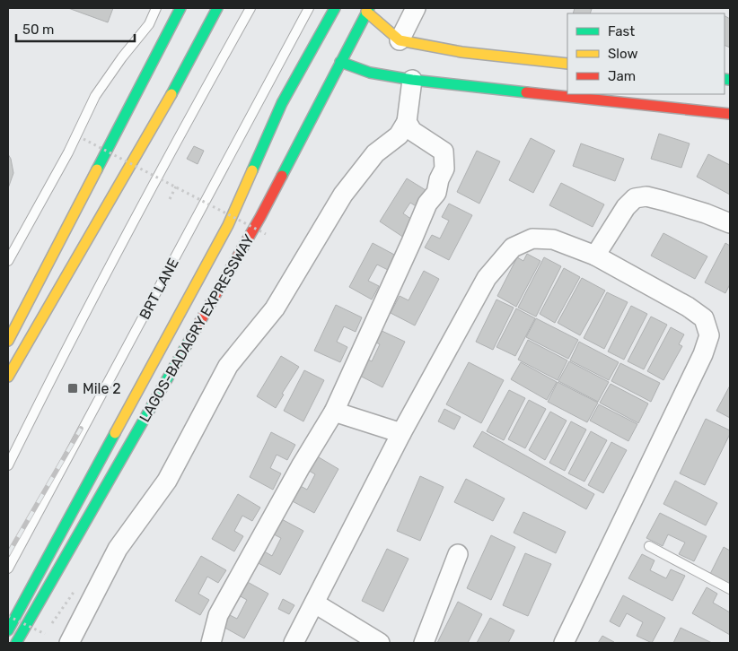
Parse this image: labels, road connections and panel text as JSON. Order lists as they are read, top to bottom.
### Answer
{
  "streets": {
    "main road": ["LAGOS-BADAGRY EXPRESSWAY"],
    "lane": ["BRT LANE"]
  },
  "places": {
    "transit": ["Mile 2"]
  },
  "legend": ["Fast", "Slow", "Jam"],
  "scale_bar": "50 m"
}
